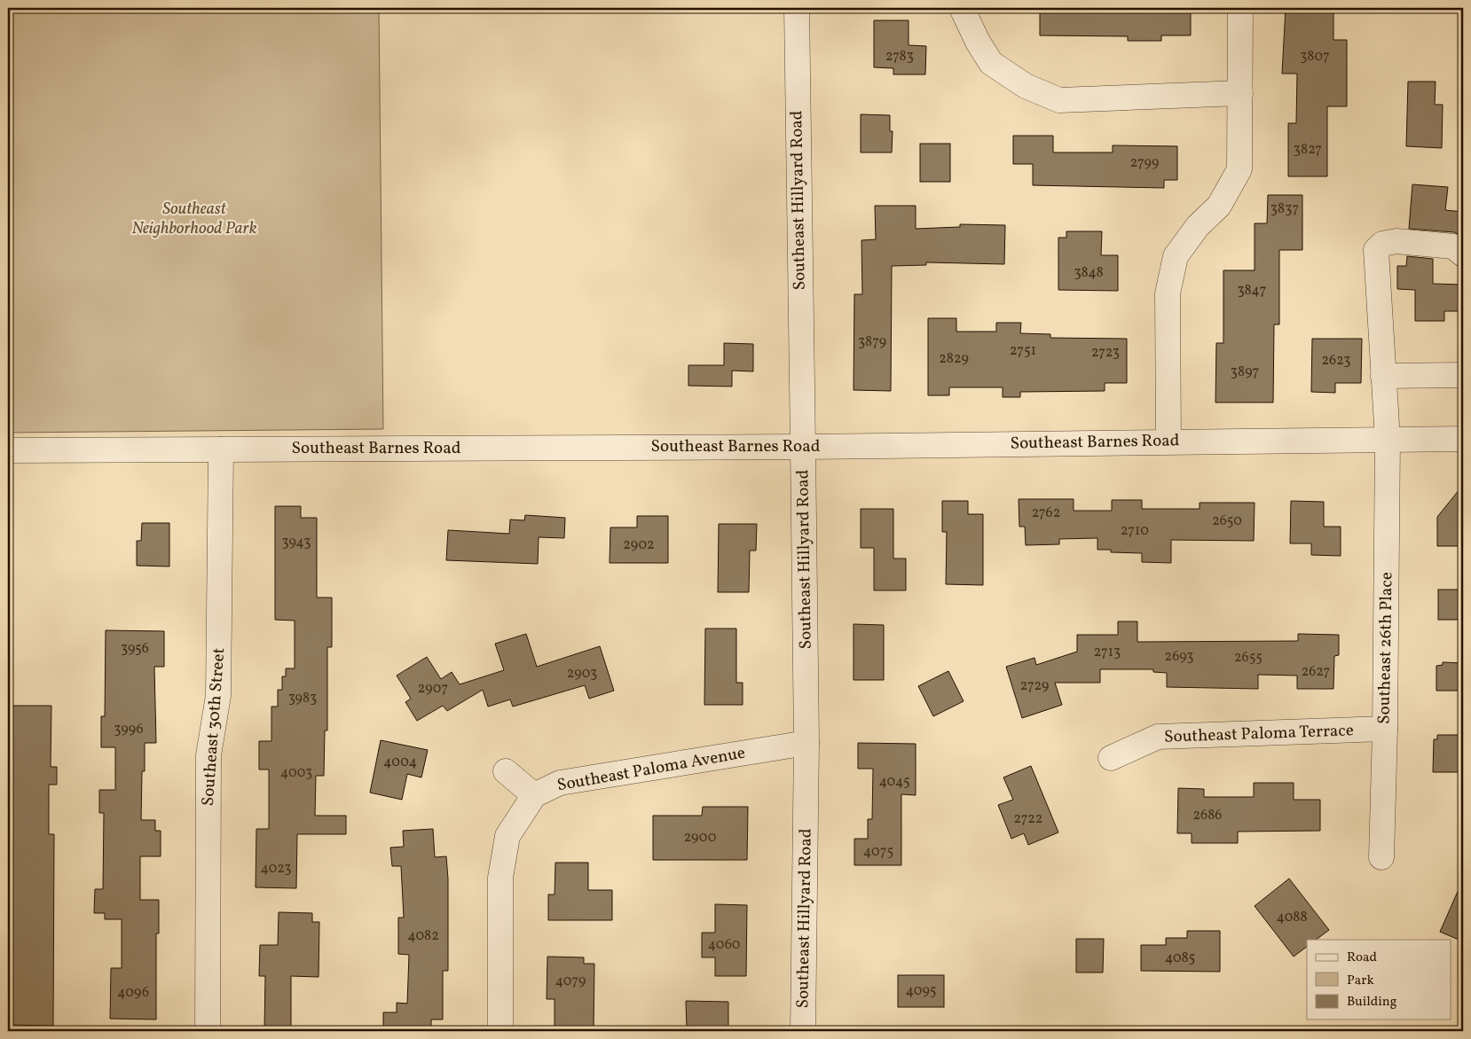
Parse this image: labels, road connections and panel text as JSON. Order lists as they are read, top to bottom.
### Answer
{
  "streets": {
    "street": [
      "Southeast Hillyard Road",
      "Southeast Barnes Road",
      "Southeast 26th Place",
      "Southeast 30th Street",
      "Southeast Paloma Terrace",
      "Southeast Paloma Avenue"
    ]
  },
  "crossings": [
    ["Southeast Hillyard Road", "Southeast Barnes Road"],
    ["Southeast Hillyard Road", "Southeast Paloma Avenue"],
    ["Southeast Barnes Road", "Southeast 26th Place"],
    ["Southeast Barnes Road", "Southeast 30th Street"],
    ["Southeast 26th Place", "Southeast Paloma Terrace"]
  ],
  "parks": ["Southeast Neighborhood Park"],
  "house_numbers": [
    "2783",
    "3807",
    "3827",
    "2799",
    "3837",
    "3848",
    "3847",
    "3879",
    "2751",
    "2723",
    "2829",
    "2623",
    "3897",
    "2762",
    "2650",
    "2710",
    "3943",
    "2902",
    "3956",
    "2713",
    "2693",
    "2655",
    "2627",
    "2903",
    "2729",
    "2907",
    "3983",
    "3996",
    "4004",
    "4003",
    "4045",
    "2686",
    "2722",
    "2900",
    "4075",
    "4023",
    "4088",
    "4082",
    "4060",
    "4085",
    "4079",
    "4095",
    "4096"
  ],
  "legend": ["Road", "Park", "Building"]
}
